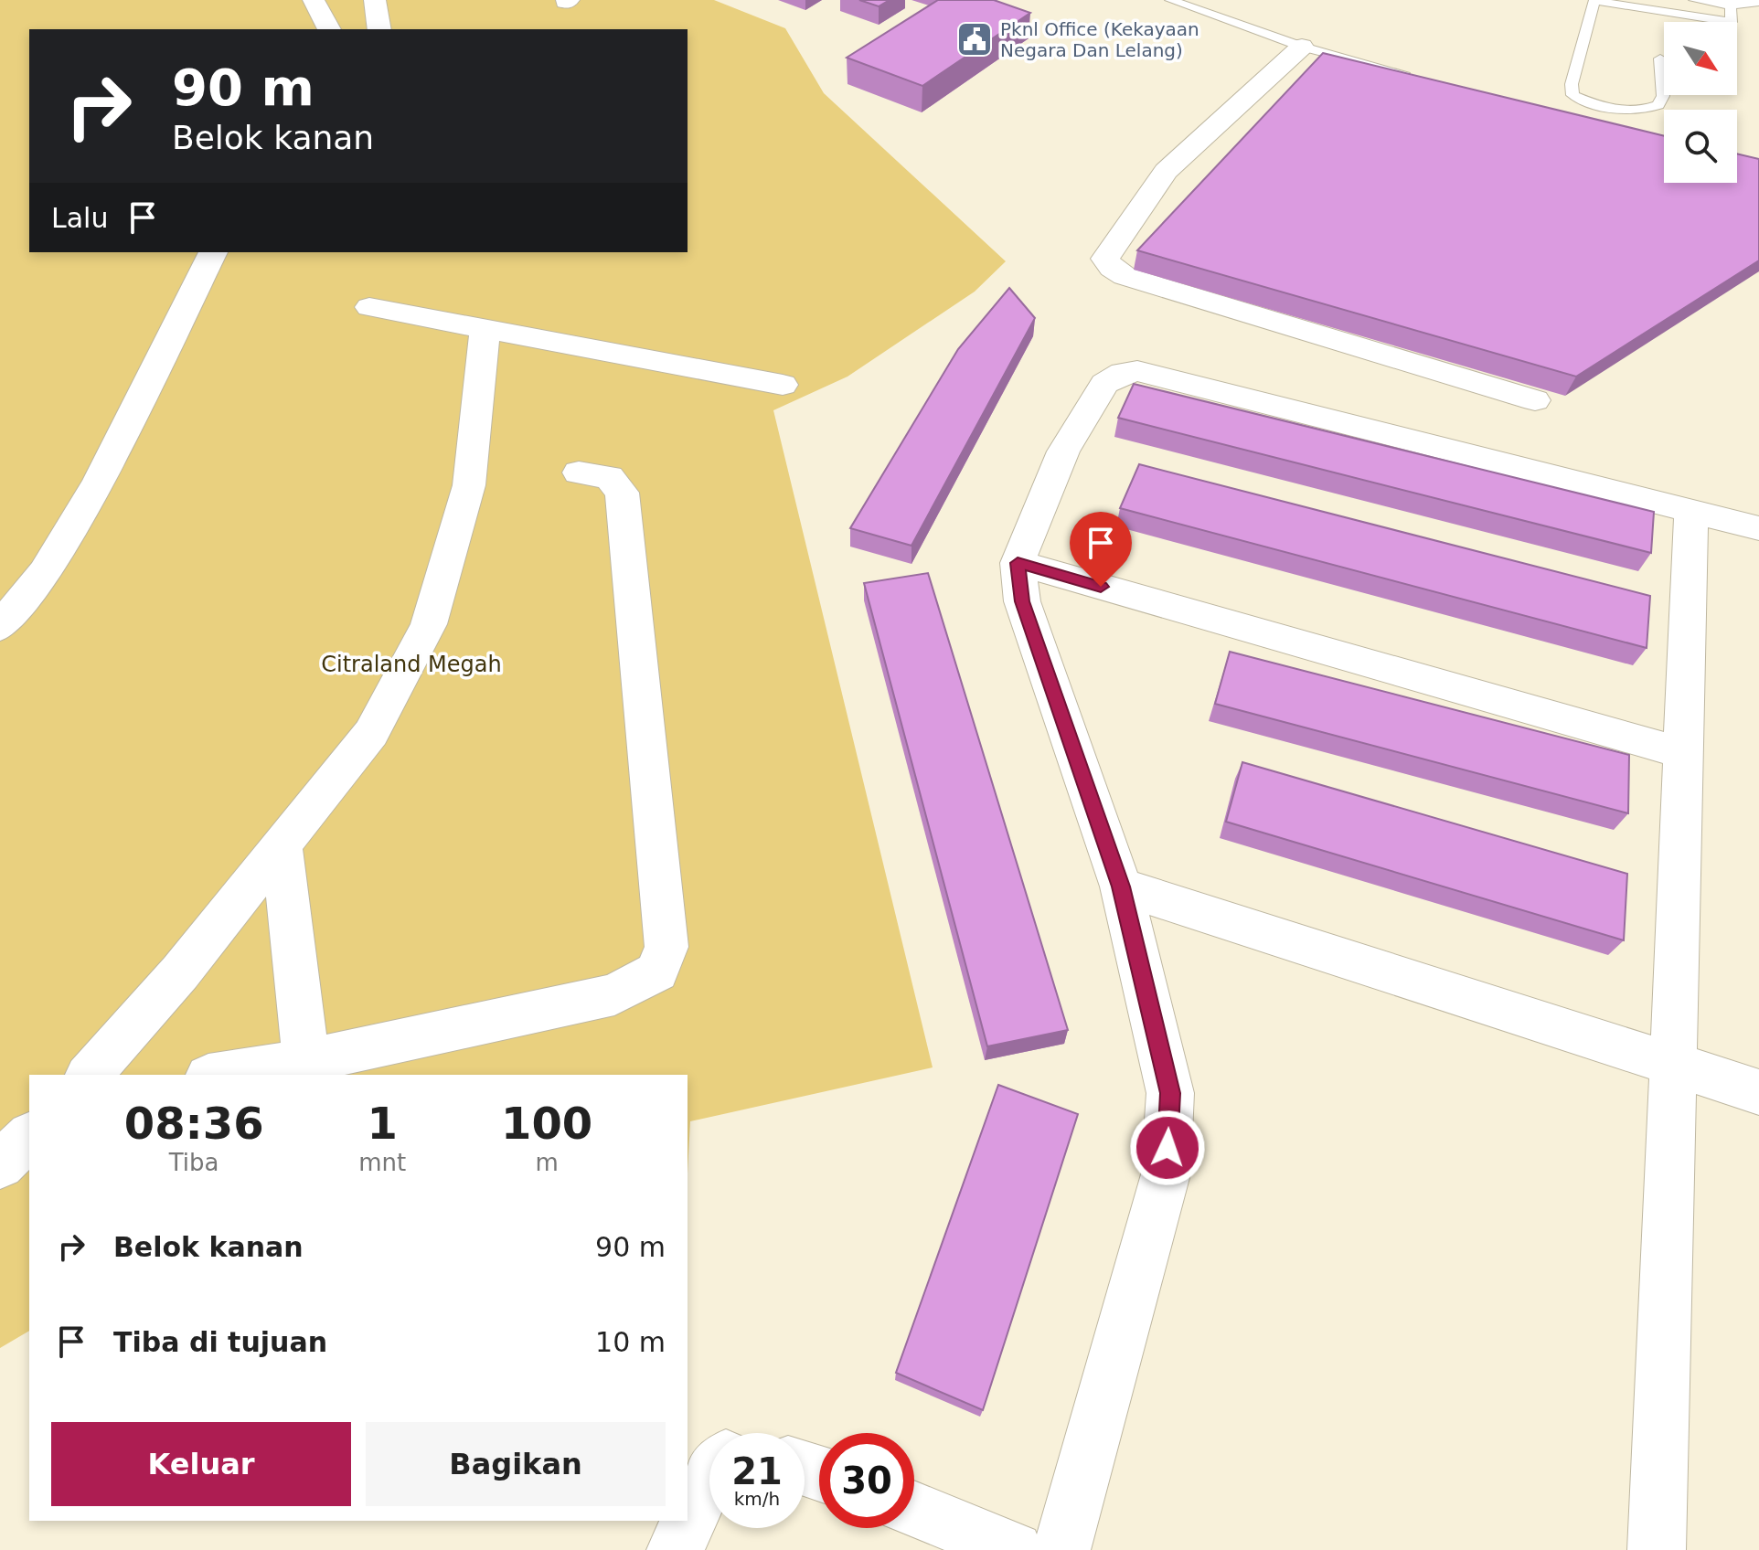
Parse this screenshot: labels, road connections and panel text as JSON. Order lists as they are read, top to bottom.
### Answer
{
  "parks": ["Citraland Megah"],
  "places": {
    "public building": ["Pknl Office (Kekayaan Negara Dan Lelang)"]
  },
  "north": "bottom right",
  "page": {
    "turn": ["90 m", "Belok kanan"],
    "then": "Lalu",
    "eta": [
      "08:36",
      "Tiba",
      "1",
      "mnt",
      "100",
      "m"
    ],
    "list": [
      {
        "name": "Belok kanan",
        "value": "90 m"
      },
      {
        "name": "Tiba di tujuan",
        "value": "10 m"
      }
    ],
    "buttons": ["Keluar", "Bagikan"],
    "speed": "21 km/h",
    "limit": "30"
  }
}
